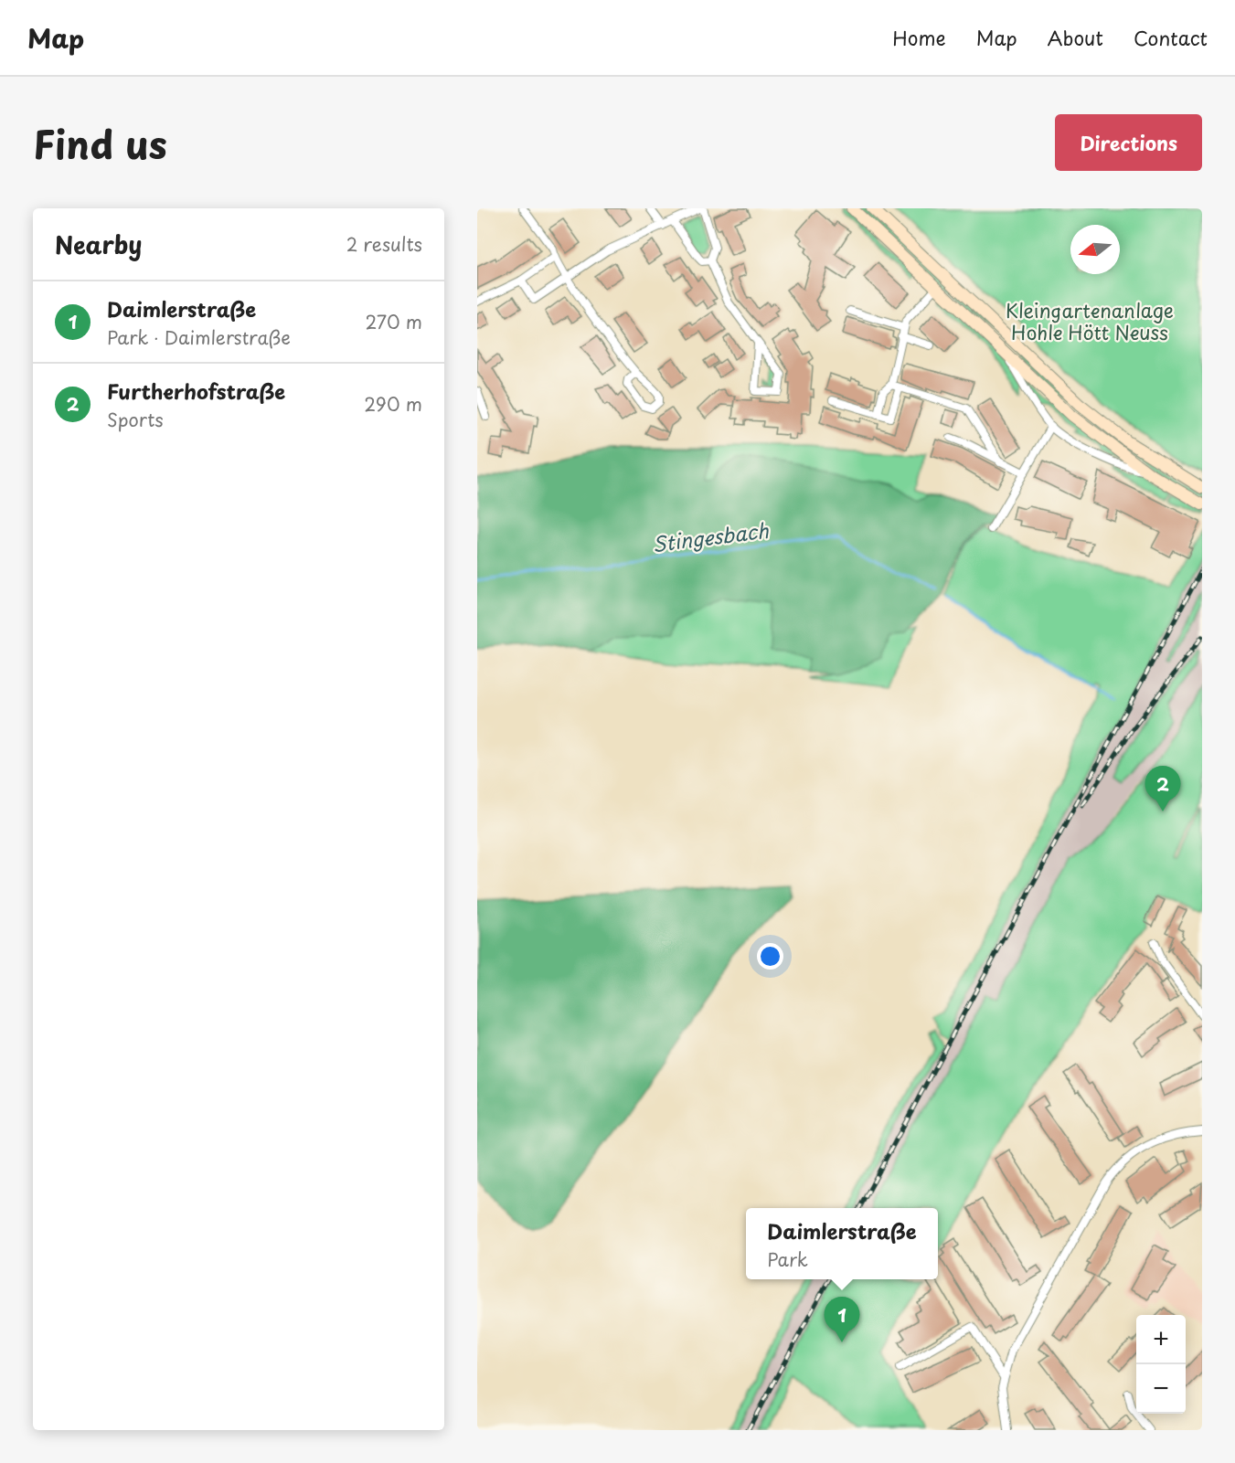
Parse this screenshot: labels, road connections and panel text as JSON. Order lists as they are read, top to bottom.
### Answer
{
  "water": ["Stingesbach"],
  "parks": ["Kleingartenanlage Hohle Hött Neuss"],
  "north": "left",
  "page": {
    "header": "Map",
    "nav": [
      "Home",
      "Map",
      "About",
      "Contact"
    ],
    "title": "Find us",
    "buttons": "Directions",
    "heading": ["Nearby", "2 results"],
    "list": [
      {
        "mark": "1",
        "name": "Daimlerstraße",
        "note": "Park · Daimlerstraße",
        "value": "270 m"
      },
      {
        "mark": "2",
        "name": "Furtherhofstraße",
        "note": "Sports",
        "value": "290 m"
      }
    ],
    "pins": ["2", "1"],
    "popup": ["Daimlerstraße", "Park"],
    "map_buttons": ["+", "−"]
  }
}
